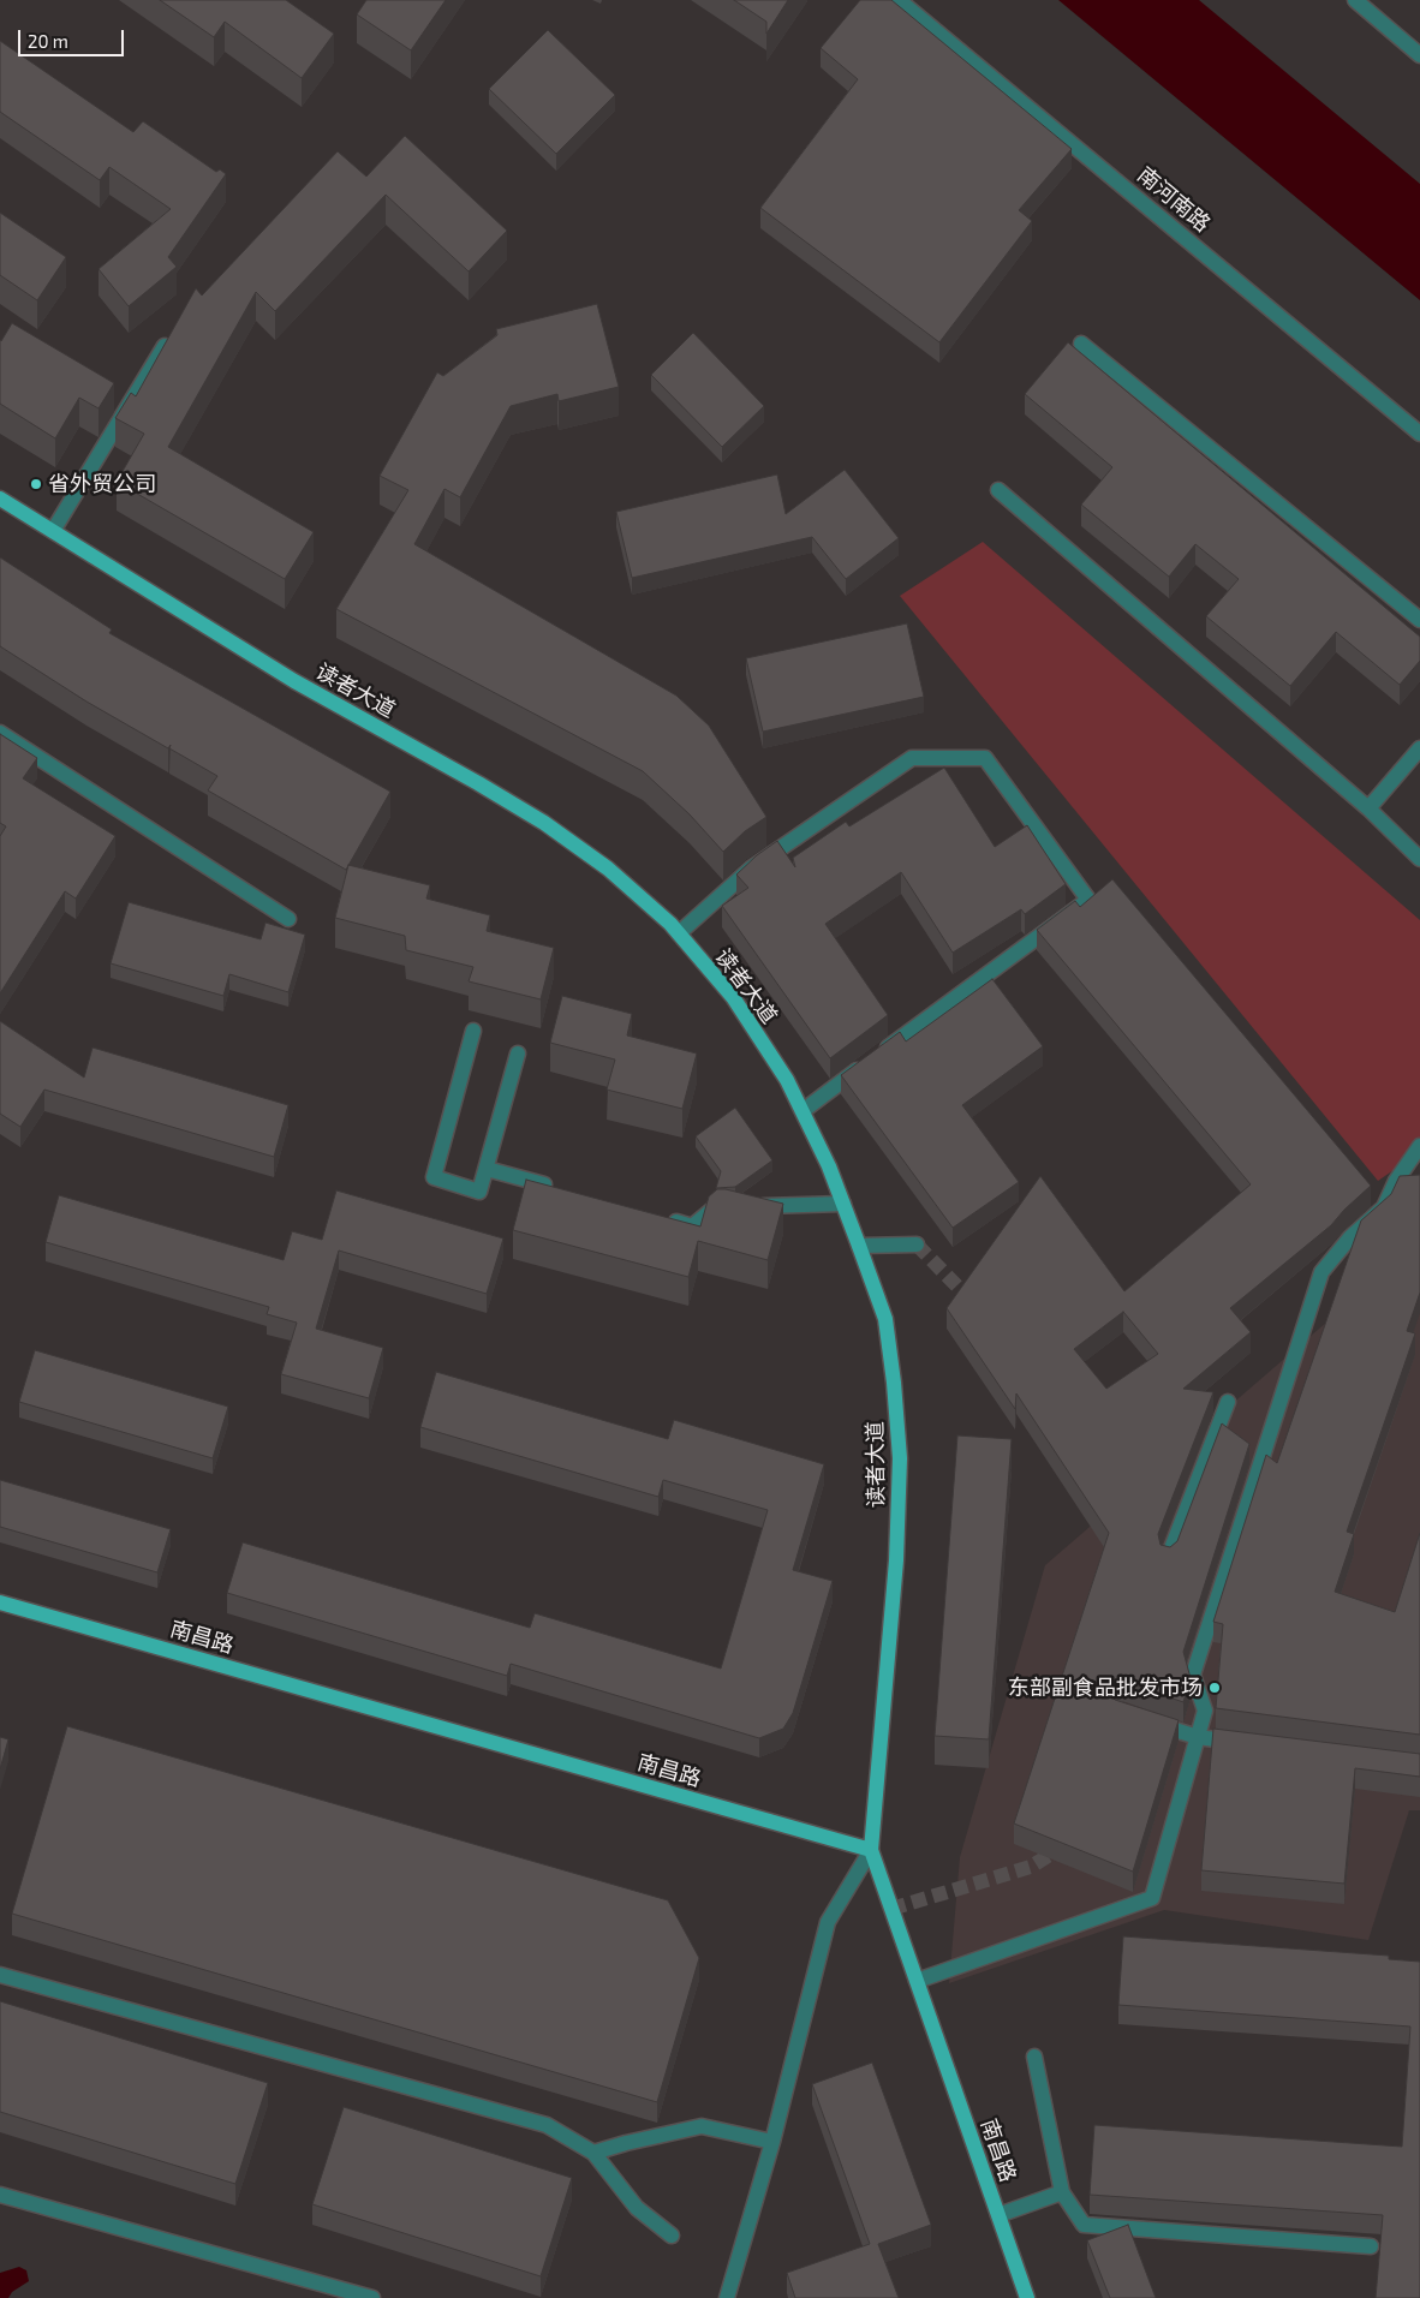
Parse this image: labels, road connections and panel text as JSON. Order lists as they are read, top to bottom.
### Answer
{
  "streets": {
    "main road": ["读者大道", "南昌路"],
    "street": ["南河南路"]
  },
  "crossings": [
    ["读者大道", "南昌路"]
  ],
  "places": ["省外贸公司", "东部副食品批发市场"],
  "scale_bar": "20 m"
}
